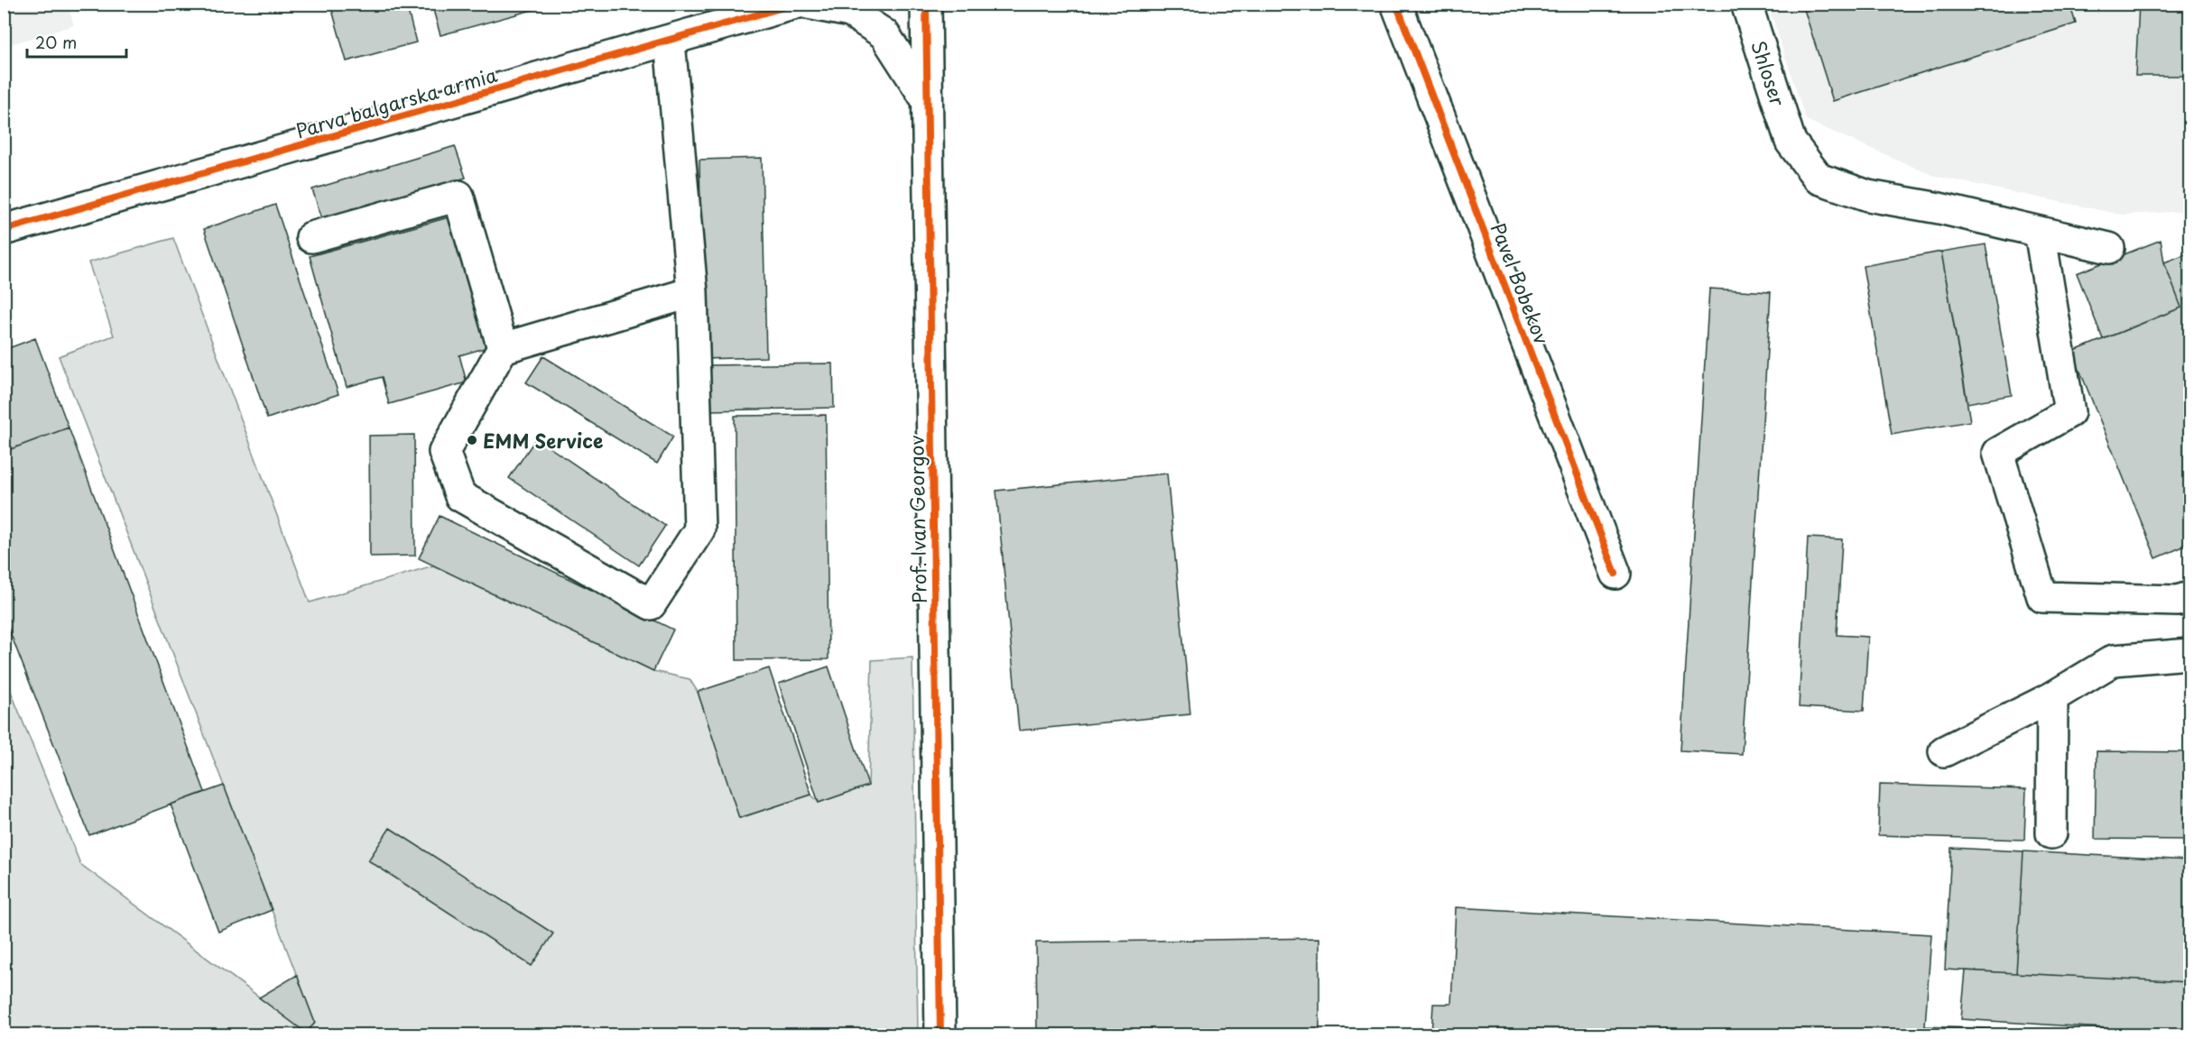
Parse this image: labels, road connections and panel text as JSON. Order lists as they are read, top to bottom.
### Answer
{
  "streets": {
    "street": [
      "Shloser",
      "Parva balgarska armia",
      "Pavel Bobekov",
      "Prof. Ivan Georgov"
    ]
  },
  "places": ["EMM Service"],
  "scale_bar": "20 m"
}
